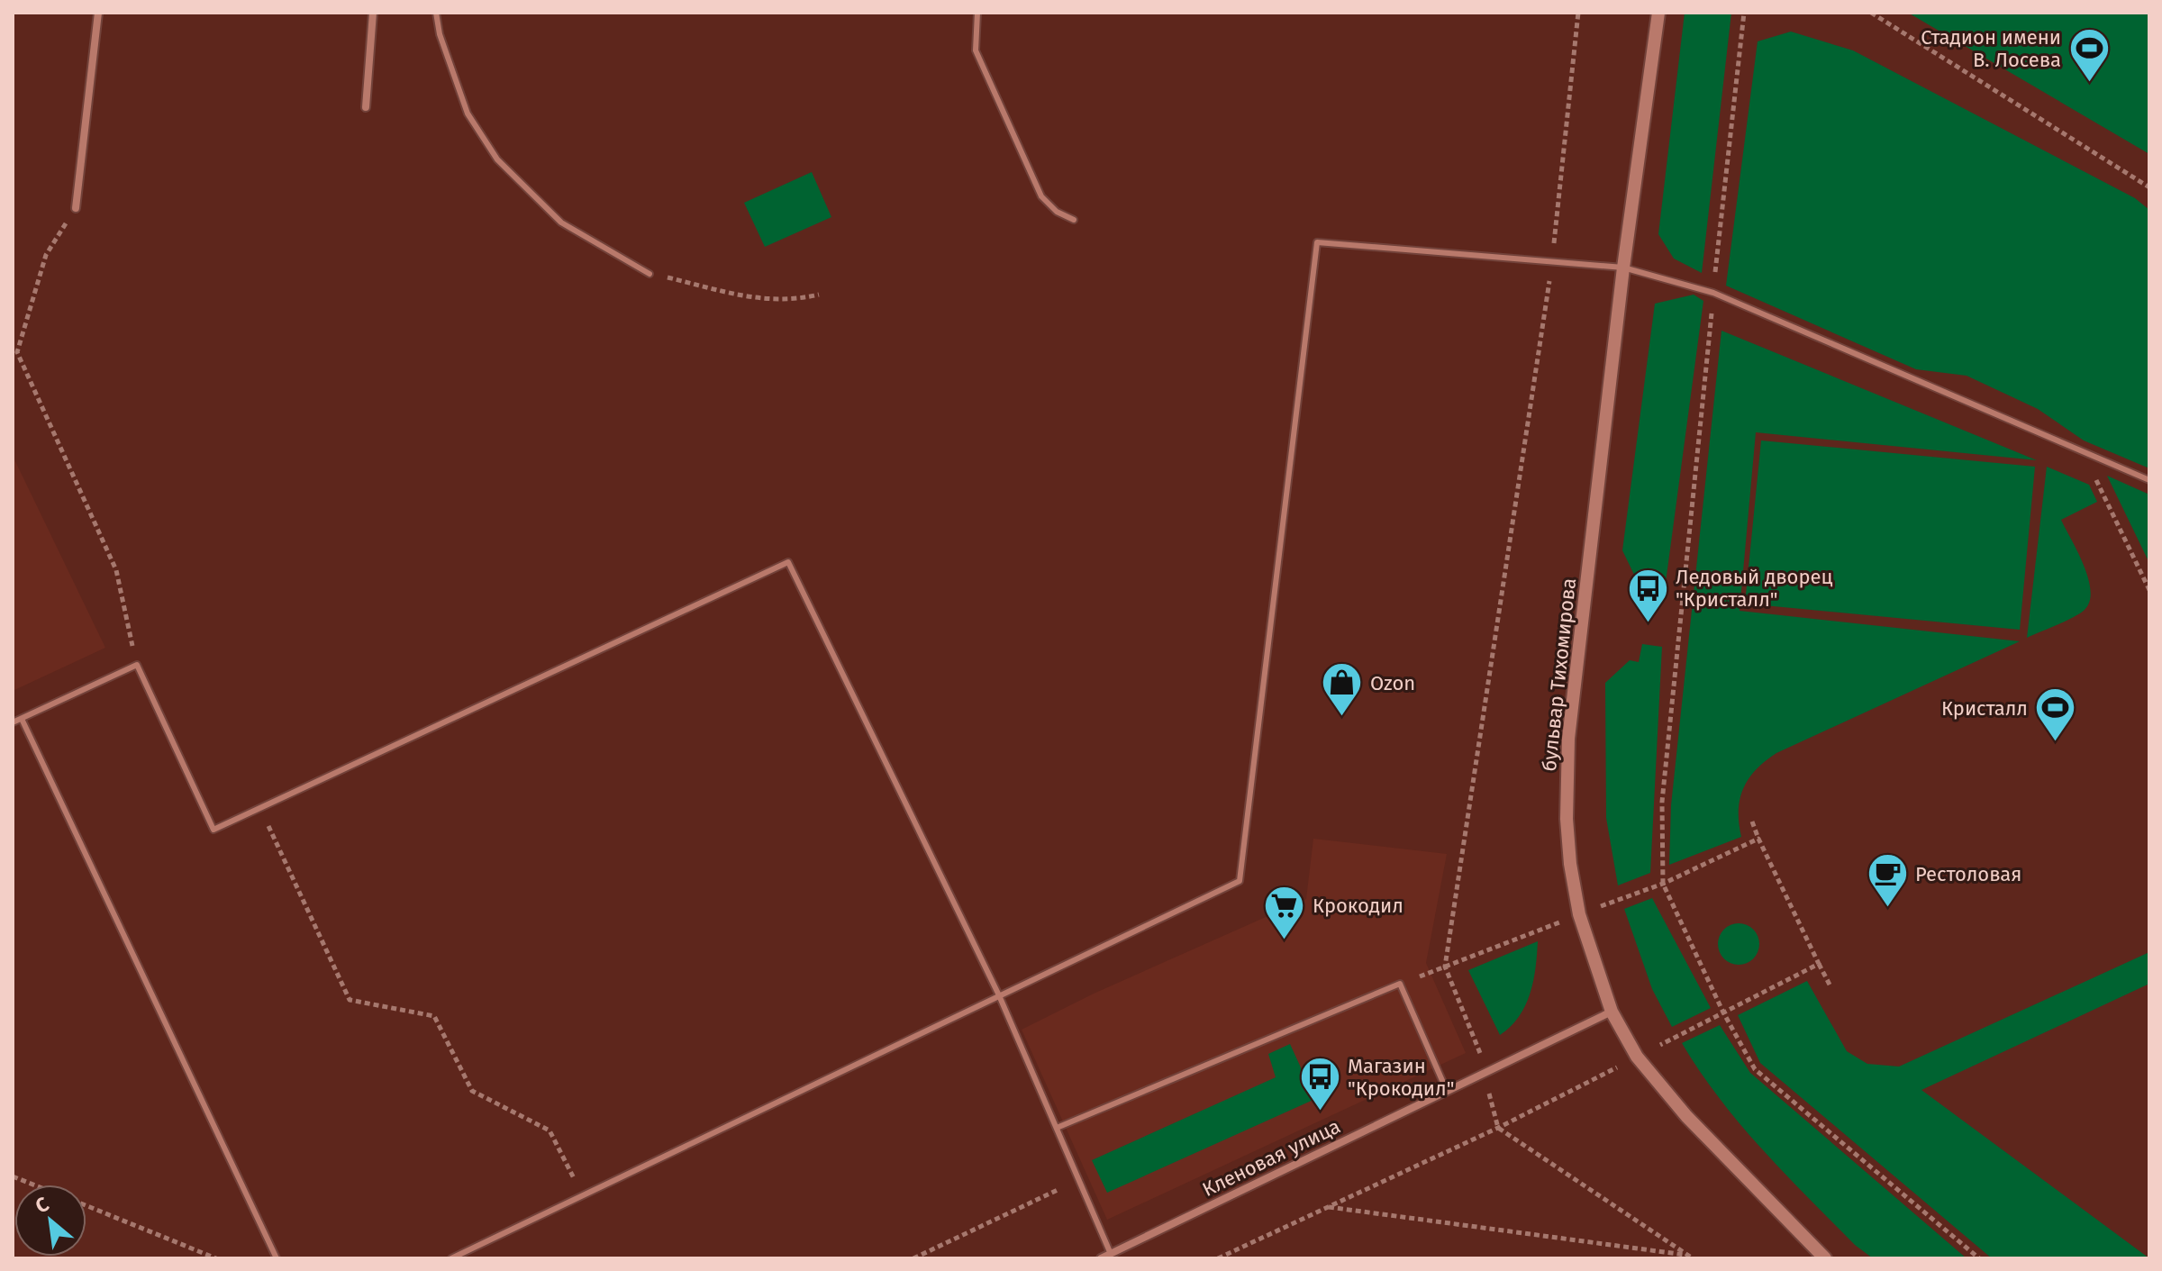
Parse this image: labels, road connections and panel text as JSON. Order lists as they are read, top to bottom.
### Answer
{
  "streets": {
    "street": ["бульвар Тихомирова", "Кленовая улица"]
  },
  "crossings": [
    ["бульвар Тихомирова", "Кленовая улица"]
  ],
  "places": {
    "sports": ["Стадион имени В. Лосева", "Кристалл"],
    "bus stop": ["Ледовый дворец \"Кристалл\"", "Магазин \"Крокодил\""],
    "shop": ["Ozon"],
    "cafe": ["Рестоловая"],
    "supermarket": ["Крокодил"]
  },
  "north": "top left"
}
